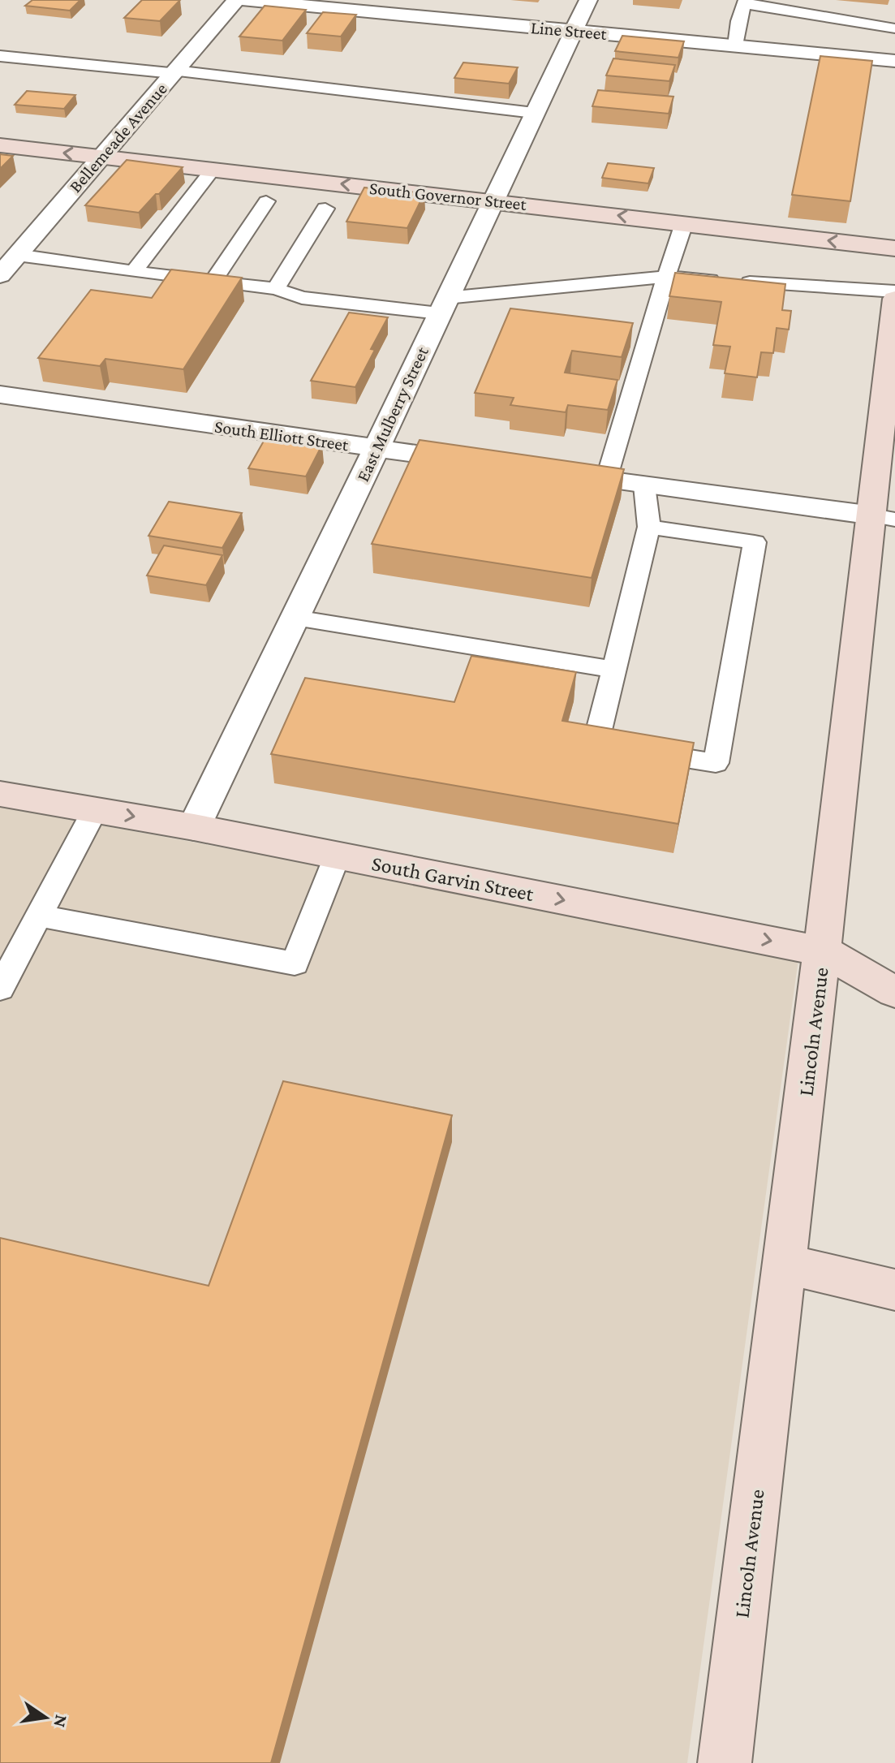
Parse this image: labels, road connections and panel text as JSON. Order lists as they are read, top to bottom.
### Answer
{
  "streets": {
    "street": [
      "Line Street",
      "Bellemeade Avenue",
      "South Governor Street",
      "East Mulberry Street",
      "South Elliott Street",
      "South Garvin Street",
      "Lincoln Avenue"
    ]
  },
  "crossings": [
    ["Line Street", "East Mulberry Street"],
    ["Bellemeade Avenue", "South Governor Street"],
    ["South Governor Street", "East Mulberry Street"],
    ["East Mulberry Street", "South Elliott Street"],
    ["East Mulberry Street", "South Garvin Street"],
    ["South Garvin Street", "Lincoln Avenue"]
  ],
  "one_way": ["South Garvin Street"],
  "north": "right"
}
